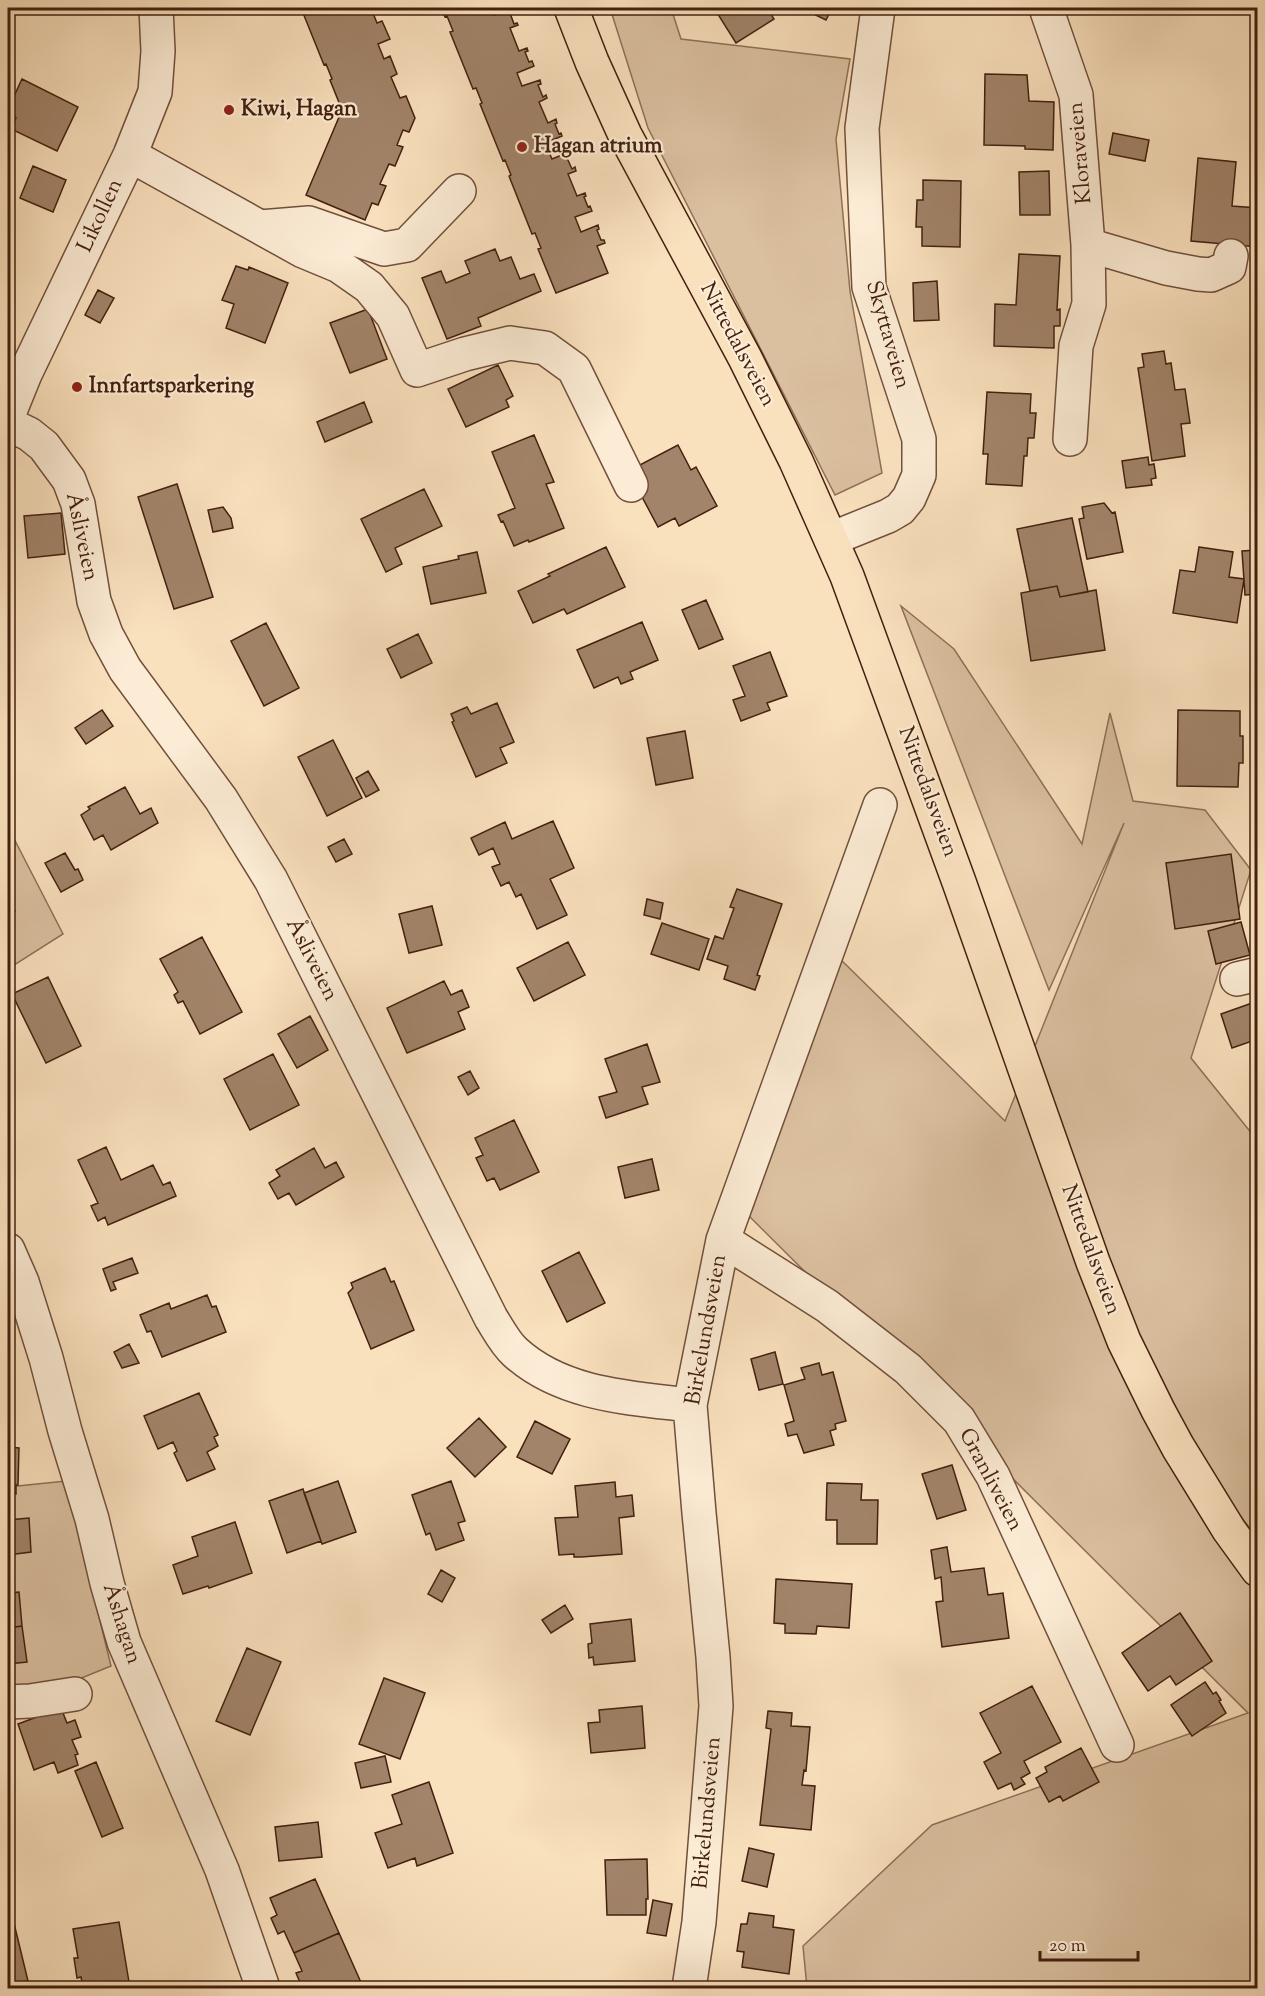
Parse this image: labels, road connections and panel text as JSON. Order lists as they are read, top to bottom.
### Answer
{
  "streets": {
    "main road": ["Nittedalsveien"],
    "street": [
      "Kloraveien",
      "Likollen",
      "Skyttaveien",
      "Åsliveien",
      "Birkelundsveien",
      "Granliveien",
      "Åshagan"
    ]
  },
  "crossings": [
    ["Skyttaveien", "Nittedalsveien"],
    ["Åsliveien", "Birkelundsveien"],
    ["Birkelundsveien", "Granliveien"]
  ],
  "places": ["Kiwi, Hagan", "Hagan atrium", "Innfartsparkering"],
  "scale_bar": "20 m"
}
